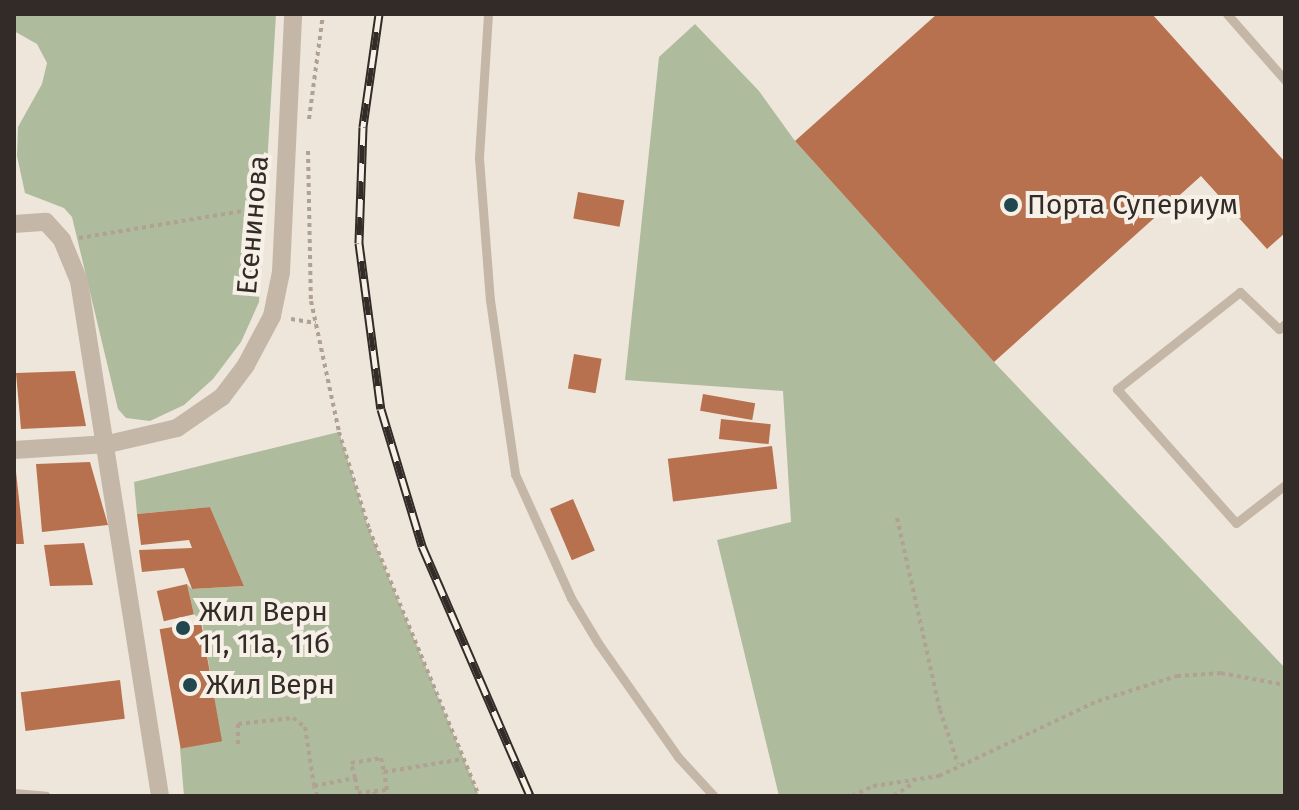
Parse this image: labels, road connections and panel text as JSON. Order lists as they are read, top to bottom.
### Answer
{
  "streets": {
    "street": ["Есенинова"]
  },
  "places": ["Порта Супериум", "Жил Верн 11, 11а, 11б", "Жил Верн"]
}
